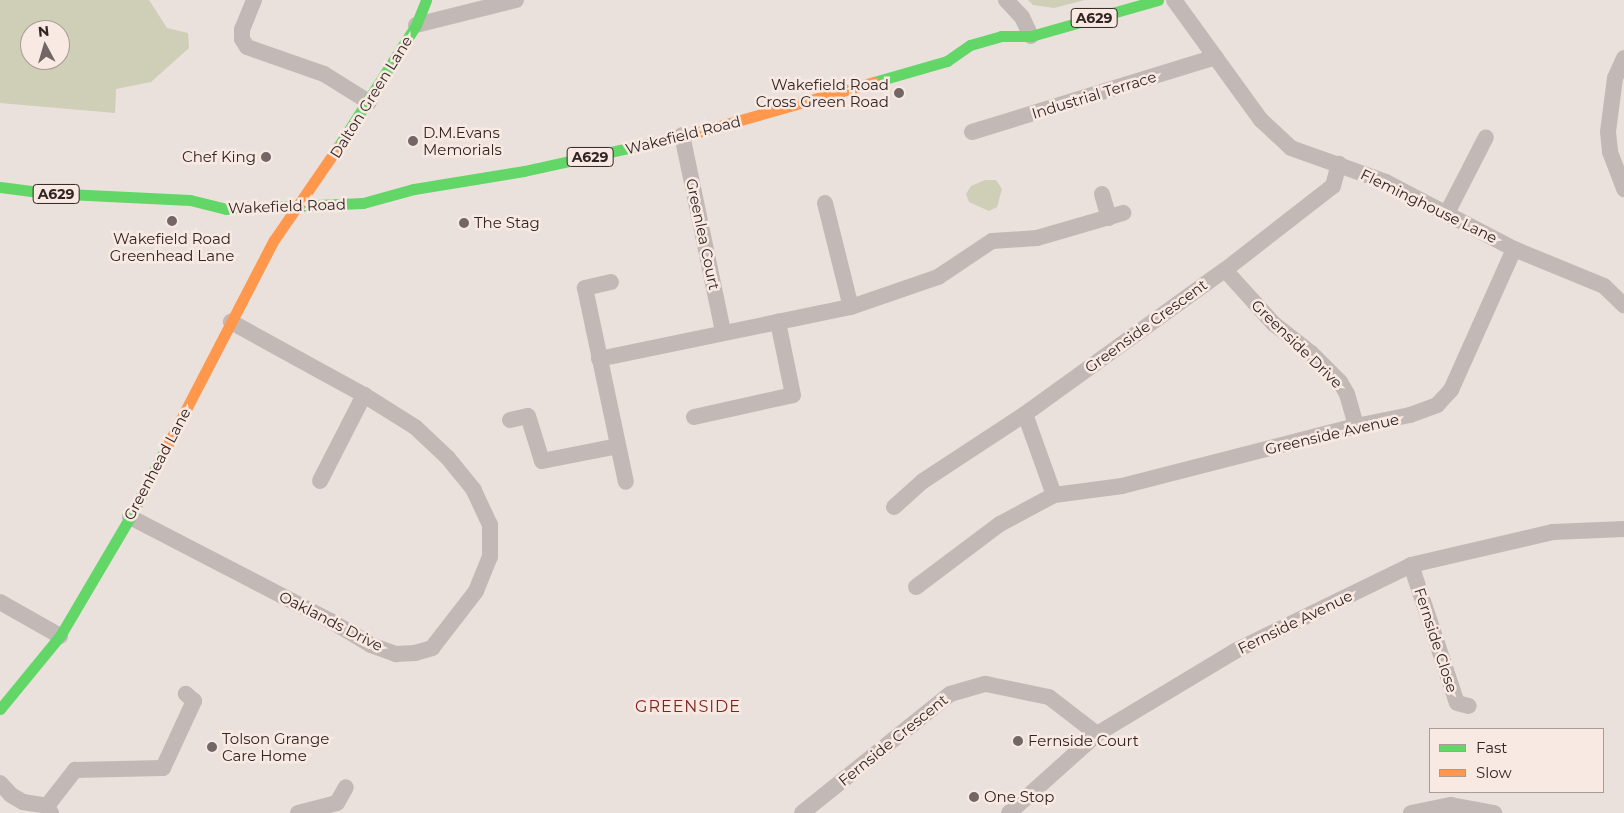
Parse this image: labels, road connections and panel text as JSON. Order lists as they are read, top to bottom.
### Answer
{
  "streets": {
    "main road": [
      "A629",
      "Dalton Green Lane",
      "Wakefield Road",
      "Greenhead Lane"
    ],
    "street": [
      "Industrial Terrace",
      "Fleminghouse Lane",
      "Greenlea Court",
      "Greenside Crescent",
      "Greenside Drive",
      "Greenside Avenue",
      "Oaklands Drive",
      "Fernside Avenue",
      "Fernside Close",
      "Fernside Crescent"
    ]
  },
  "crossings": [
    ["Industrial Terrace", "Fleminghouse Lane"],
    ["Dalton Green Lane", "Wakefield Road"],
    ["Dalton Green Lane", "Greenhead Lane"],
    ["Wakefield Road", "Greenlea Court"],
    ["Wakefield Road", "Greenhead Lane"],
    ["Fleminghouse Lane", "Greenside Crescent"],
    ["Fleminghouse Lane", "Greenside Avenue"],
    ["Greenside Crescent", "Greenside Drive"],
    ["Greenside Drive", "Greenside Avenue"],
    ["Greenhead Lane", "Oaklands Drive"],
    ["Fernside Avenue", "Fernside Close"],
    ["Fernside Avenue", "Fernside Crescent"]
  ],
  "districts": ["GREENSIDE"],
  "places": [
    "Wakefield Road Cross Green Road",
    "D.M.Evans Memorials",
    "Chef King",
    "Wakefield Road Greenhead Lane",
    "The Stag",
    "Fernside Court",
    "Tolson Grange Care Home",
    "One Stop"
  ],
  "legend": ["Fast", "Slow"],
  "north": "top"
}
